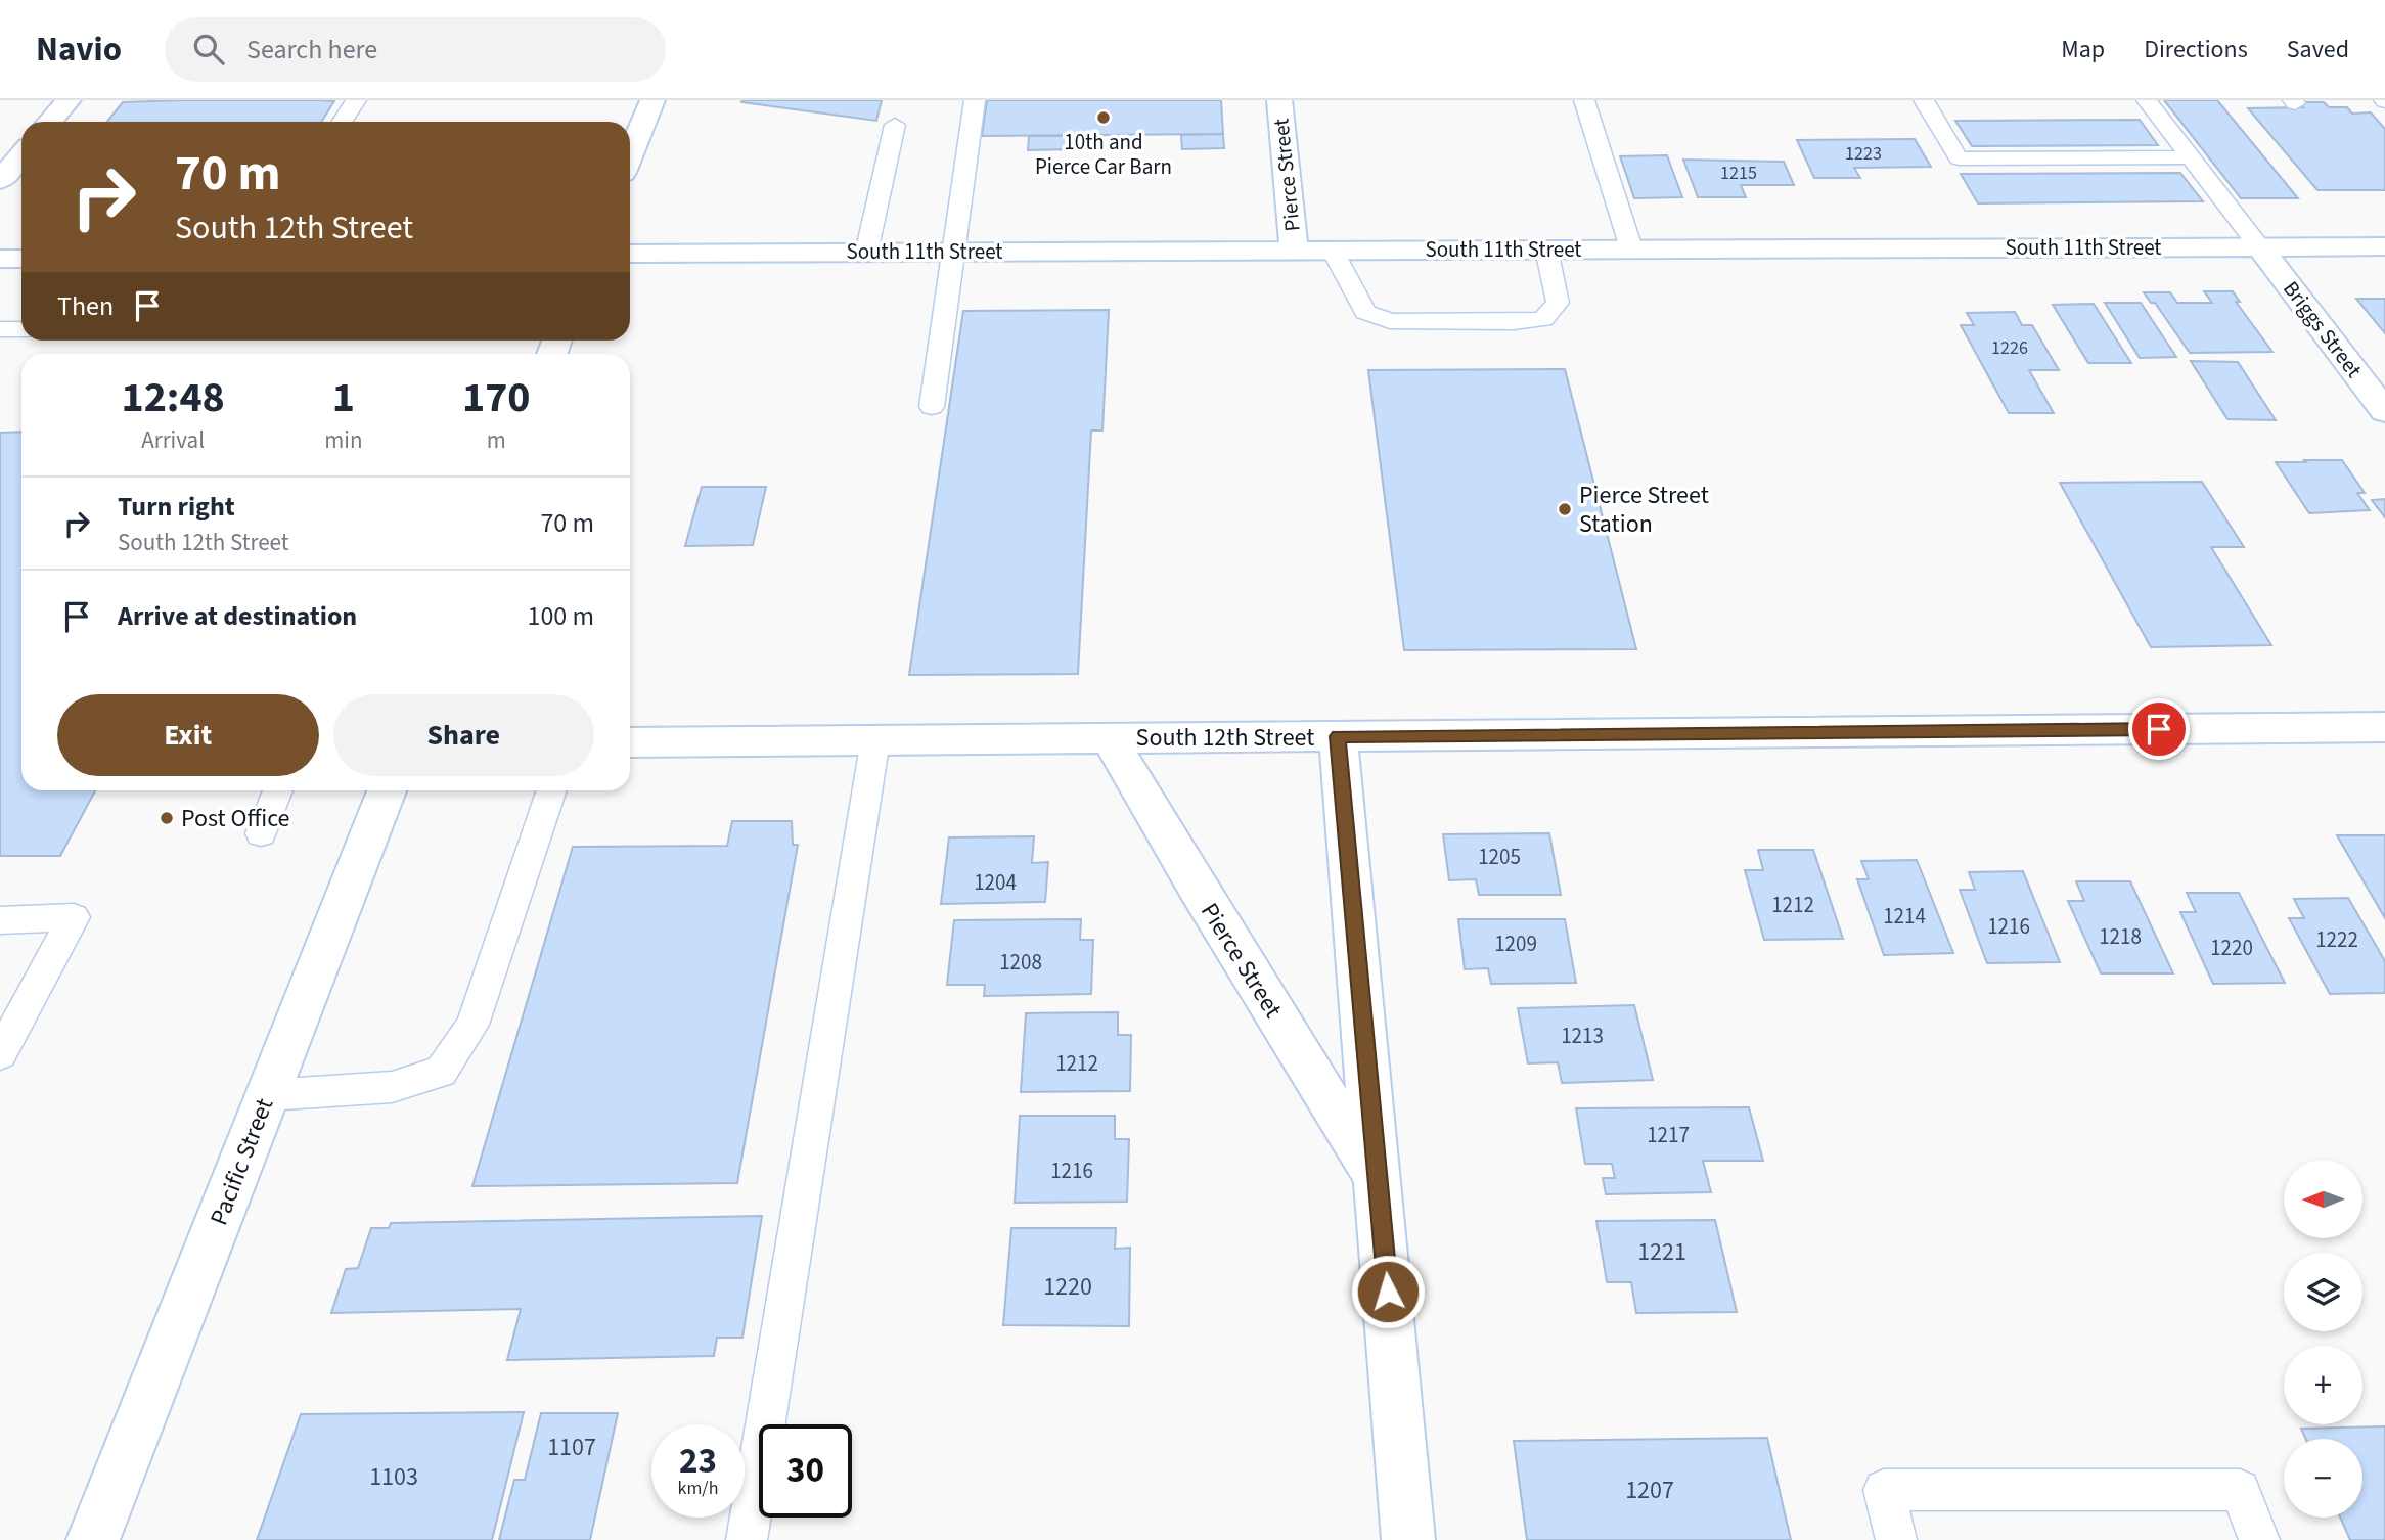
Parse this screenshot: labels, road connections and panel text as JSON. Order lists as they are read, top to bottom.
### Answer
{
  "streets": {
    "street": [
      "Pierce Street",
      "South 11th Street",
      "Briggs Street",
      "South 12th Street",
      "Pacific Street"
    ]
  },
  "crossings": [
    ["Pierce Street", "South 11th Street"],
    ["Pierce Street", "South 12th Street"],
    ["South 11th Street", "Briggs Street"]
  ],
  "places": ["10th and Pierce Car Barn", "Pierce Street Station", "Post Office"],
  "house_numbers": [
    "1223",
    "1215",
    "1226",
    "1205",
    "1204",
    "1212",
    "1214",
    "1216",
    "1218",
    "1222",
    "1209",
    "1220",
    "1208",
    "1213",
    "1212",
    "1217",
    "1216",
    "1221",
    "1220",
    "1107",
    "1103",
    "1207"
  ],
  "north": "left",
  "page": {
    "header": "Navio",
    "search": "Search here",
    "nav": ["Map", "Directions", "Saved"],
    "turn": ["70 m", "South 12th Street"],
    "then": "Then",
    "eta": [
      "12:48",
      "Arrival",
      "1",
      "min",
      "170",
      "m"
    ],
    "list": [
      {
        "name": "Turn right",
        "note": "South 12th Street",
        "value": "70 m"
      },
      {
        "name": "Arrive at destination",
        "value": "100 m"
      }
    ],
    "buttons": ["Exit", "Share"],
    "map_buttons": ["+", "−"],
    "speed": "23 km/h",
    "limit": "30"
  }
}
